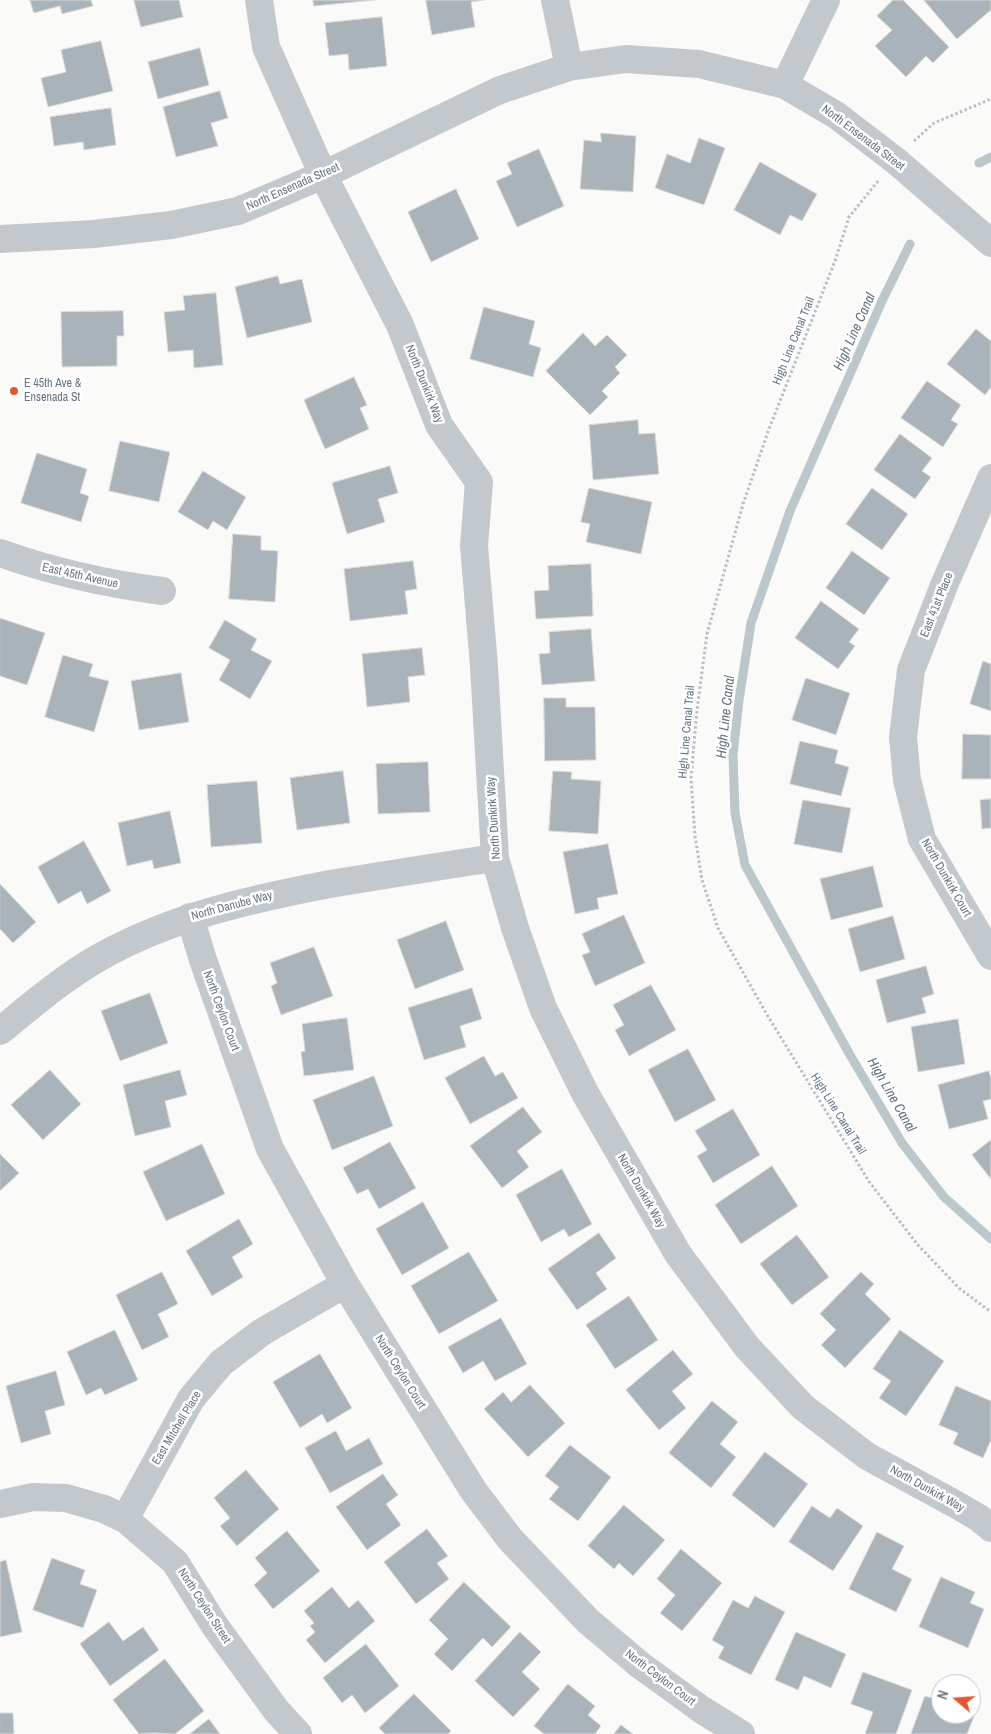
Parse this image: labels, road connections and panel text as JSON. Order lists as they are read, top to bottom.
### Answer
{
  "streets": {
    "street": [
      "North Ensenada Street",
      "North Dunkirk Way",
      "East 45th Avenue",
      "East 41st Place",
      "North Dunkirk Court",
      "North Danube Way",
      "North Ceylon Court",
      "East Mitchell Place",
      "North Ceylon Street"
    ],
    "path": ["High Line Canal Trail"]
  },
  "crossings": [
    ["North Ensenada Street", "North Dunkirk Way"],
    ["North Dunkirk Way", "North Danube Way"],
    ["East 41st Place", "North Dunkirk Court"],
    ["North Danube Way", "North Ceylon Court"],
    ["North Ceylon Court", "East Mitchell Place"],
    ["East Mitchell Place", "North Ceylon Street"]
  ],
  "water": ["High Line Canal"],
  "places": ["E 45th Ave & Ensenada St"],
  "north": "left"
}
